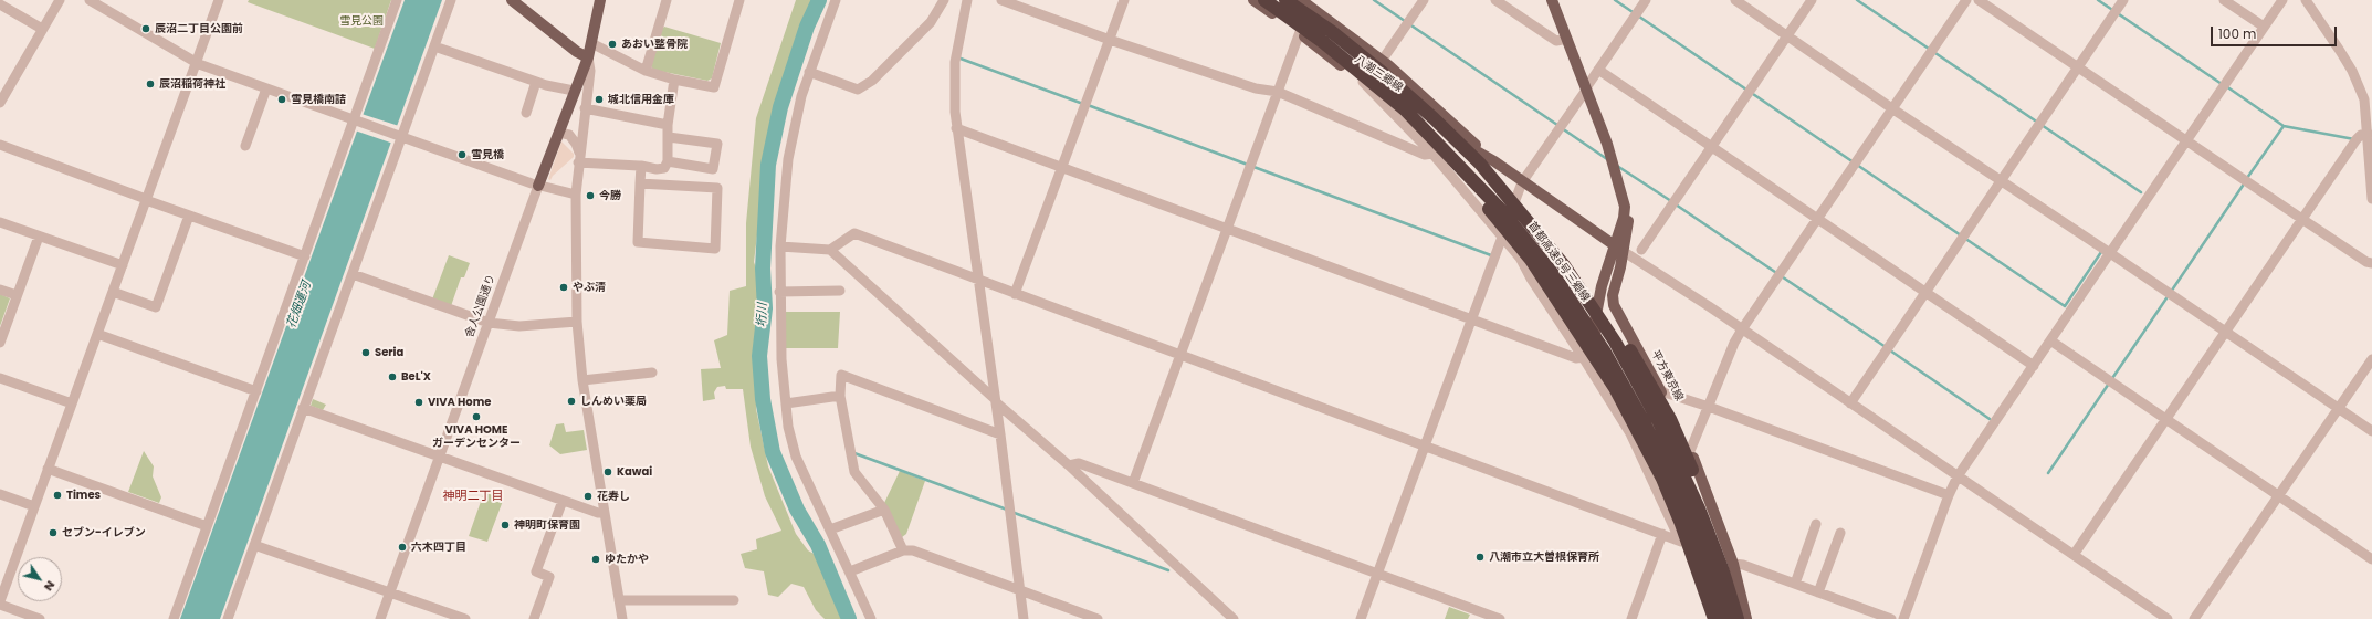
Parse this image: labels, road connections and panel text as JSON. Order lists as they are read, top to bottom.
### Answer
{
  "streets": {
    "highway": ["首都高速6号三郷線"],
    "main road": ["八潮三郷線", "舎人公園通り", "平方東京線"]
  },
  "crossings": [
    ["八潮三郷線", "平方東京線"]
  ],
  "districts": ["神明二丁目"],
  "water": ["花畑運河", "垳川"],
  "parks": ["雪見公園"],
  "places": [
    "辰沼二丁目公園前",
    "あおい整骨院",
    "辰沼稲荷神社",
    "雪見橋南詰",
    "城北信用金庫",
    "雪見橋",
    "今勝",
    "やぶ清",
    "Seria",
    "BeL'X",
    "しんめい薬局",
    "VIVA Home",
    "VIVA HOME ガーデンセンター",
    "Kawai",
    "Times",
    "花寿し",
    "神明町保育園",
    "セブン-イレブン",
    "六木四丁目",
    "八潮市立大曽根保育所",
    "ゆたかや"
  ],
  "scale_bar": "100 m",
  "north": "bottom right"
}
